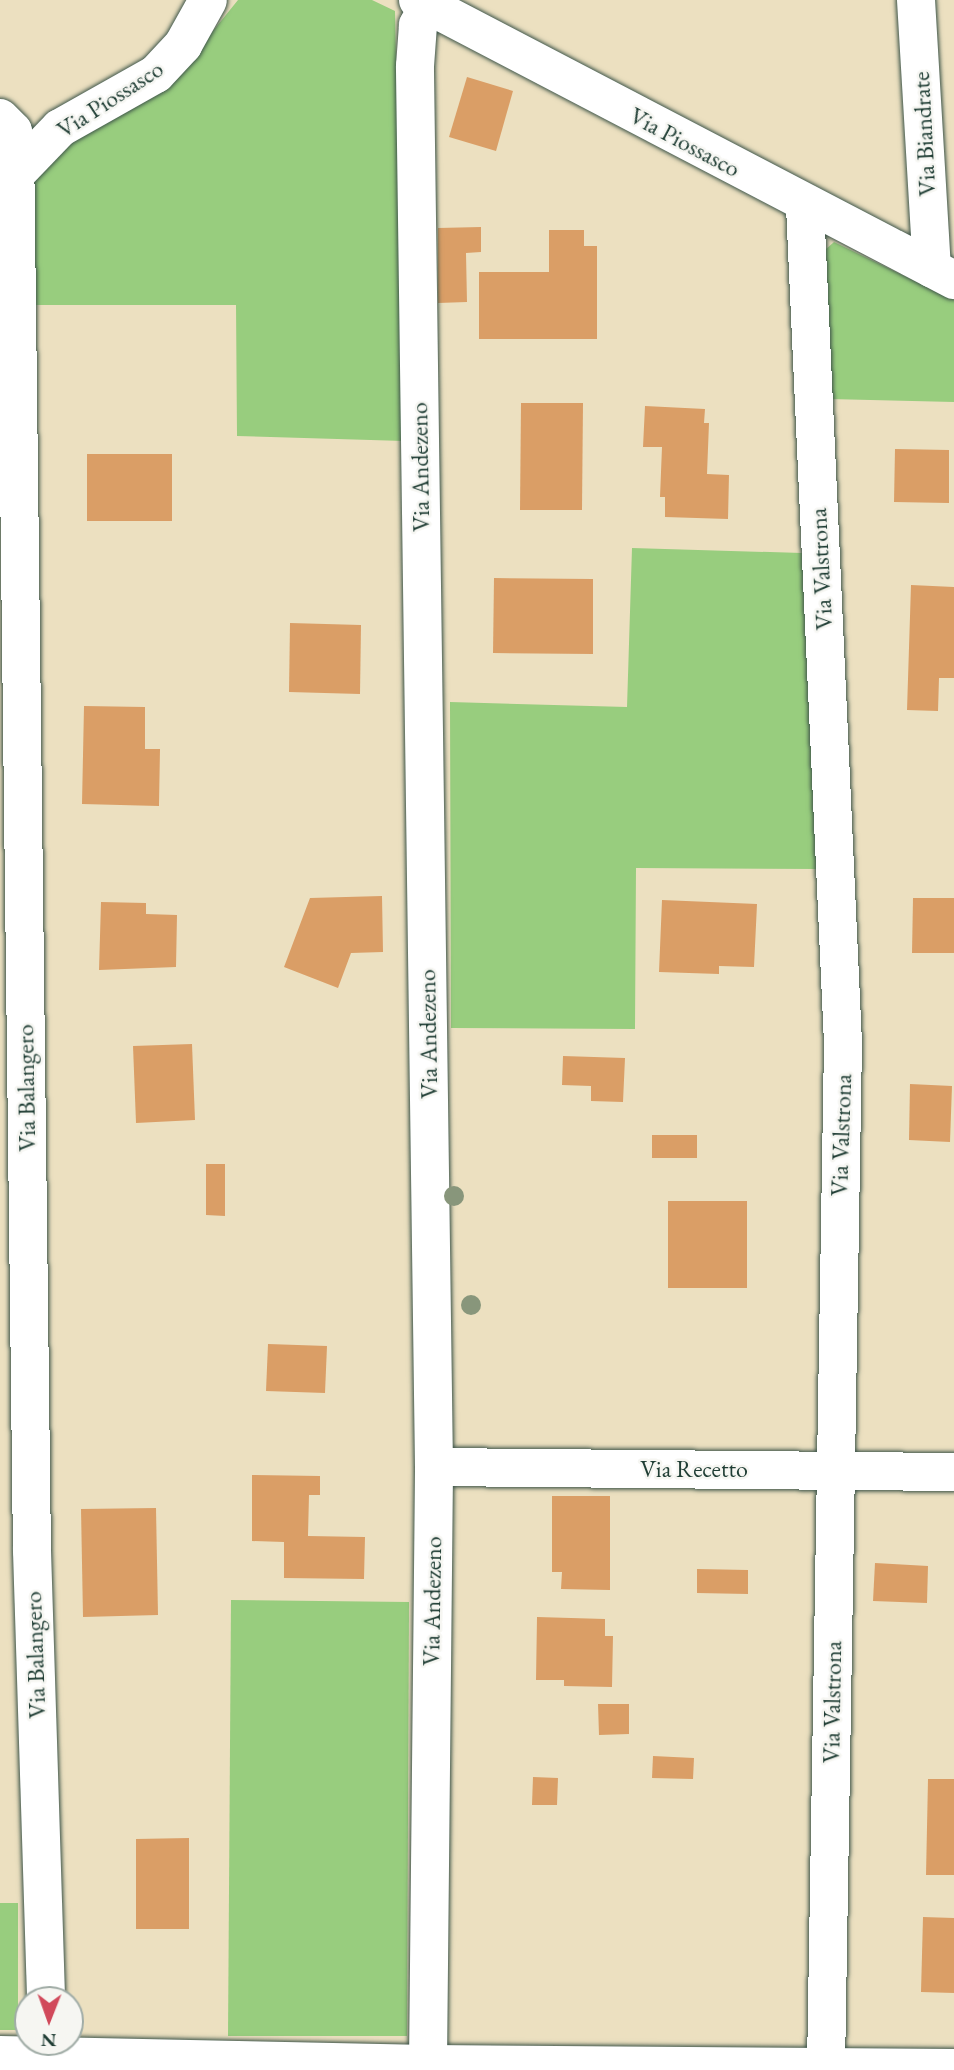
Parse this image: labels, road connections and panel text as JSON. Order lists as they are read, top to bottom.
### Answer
{
  "streets": {
    "street": [
      "Via Piossasco",
      "Via Biandrate",
      "Via Andezeno",
      "Via Valstrona",
      "Via Balangero",
      "Via Recetto"
    ]
  },
  "crossings": [
    ["Via Piossasco", "Via Biandrate"],
    ["Via Piossasco", "Via Andezeno"],
    ["Via Piossasco", "Via Valstrona"],
    ["Via Piossasco", "Via Balangero"],
    ["Via Andezeno", "Via Recetto"],
    ["Via Valstrona", "Via Recetto"]
  ],
  "north": "bottom"
}
